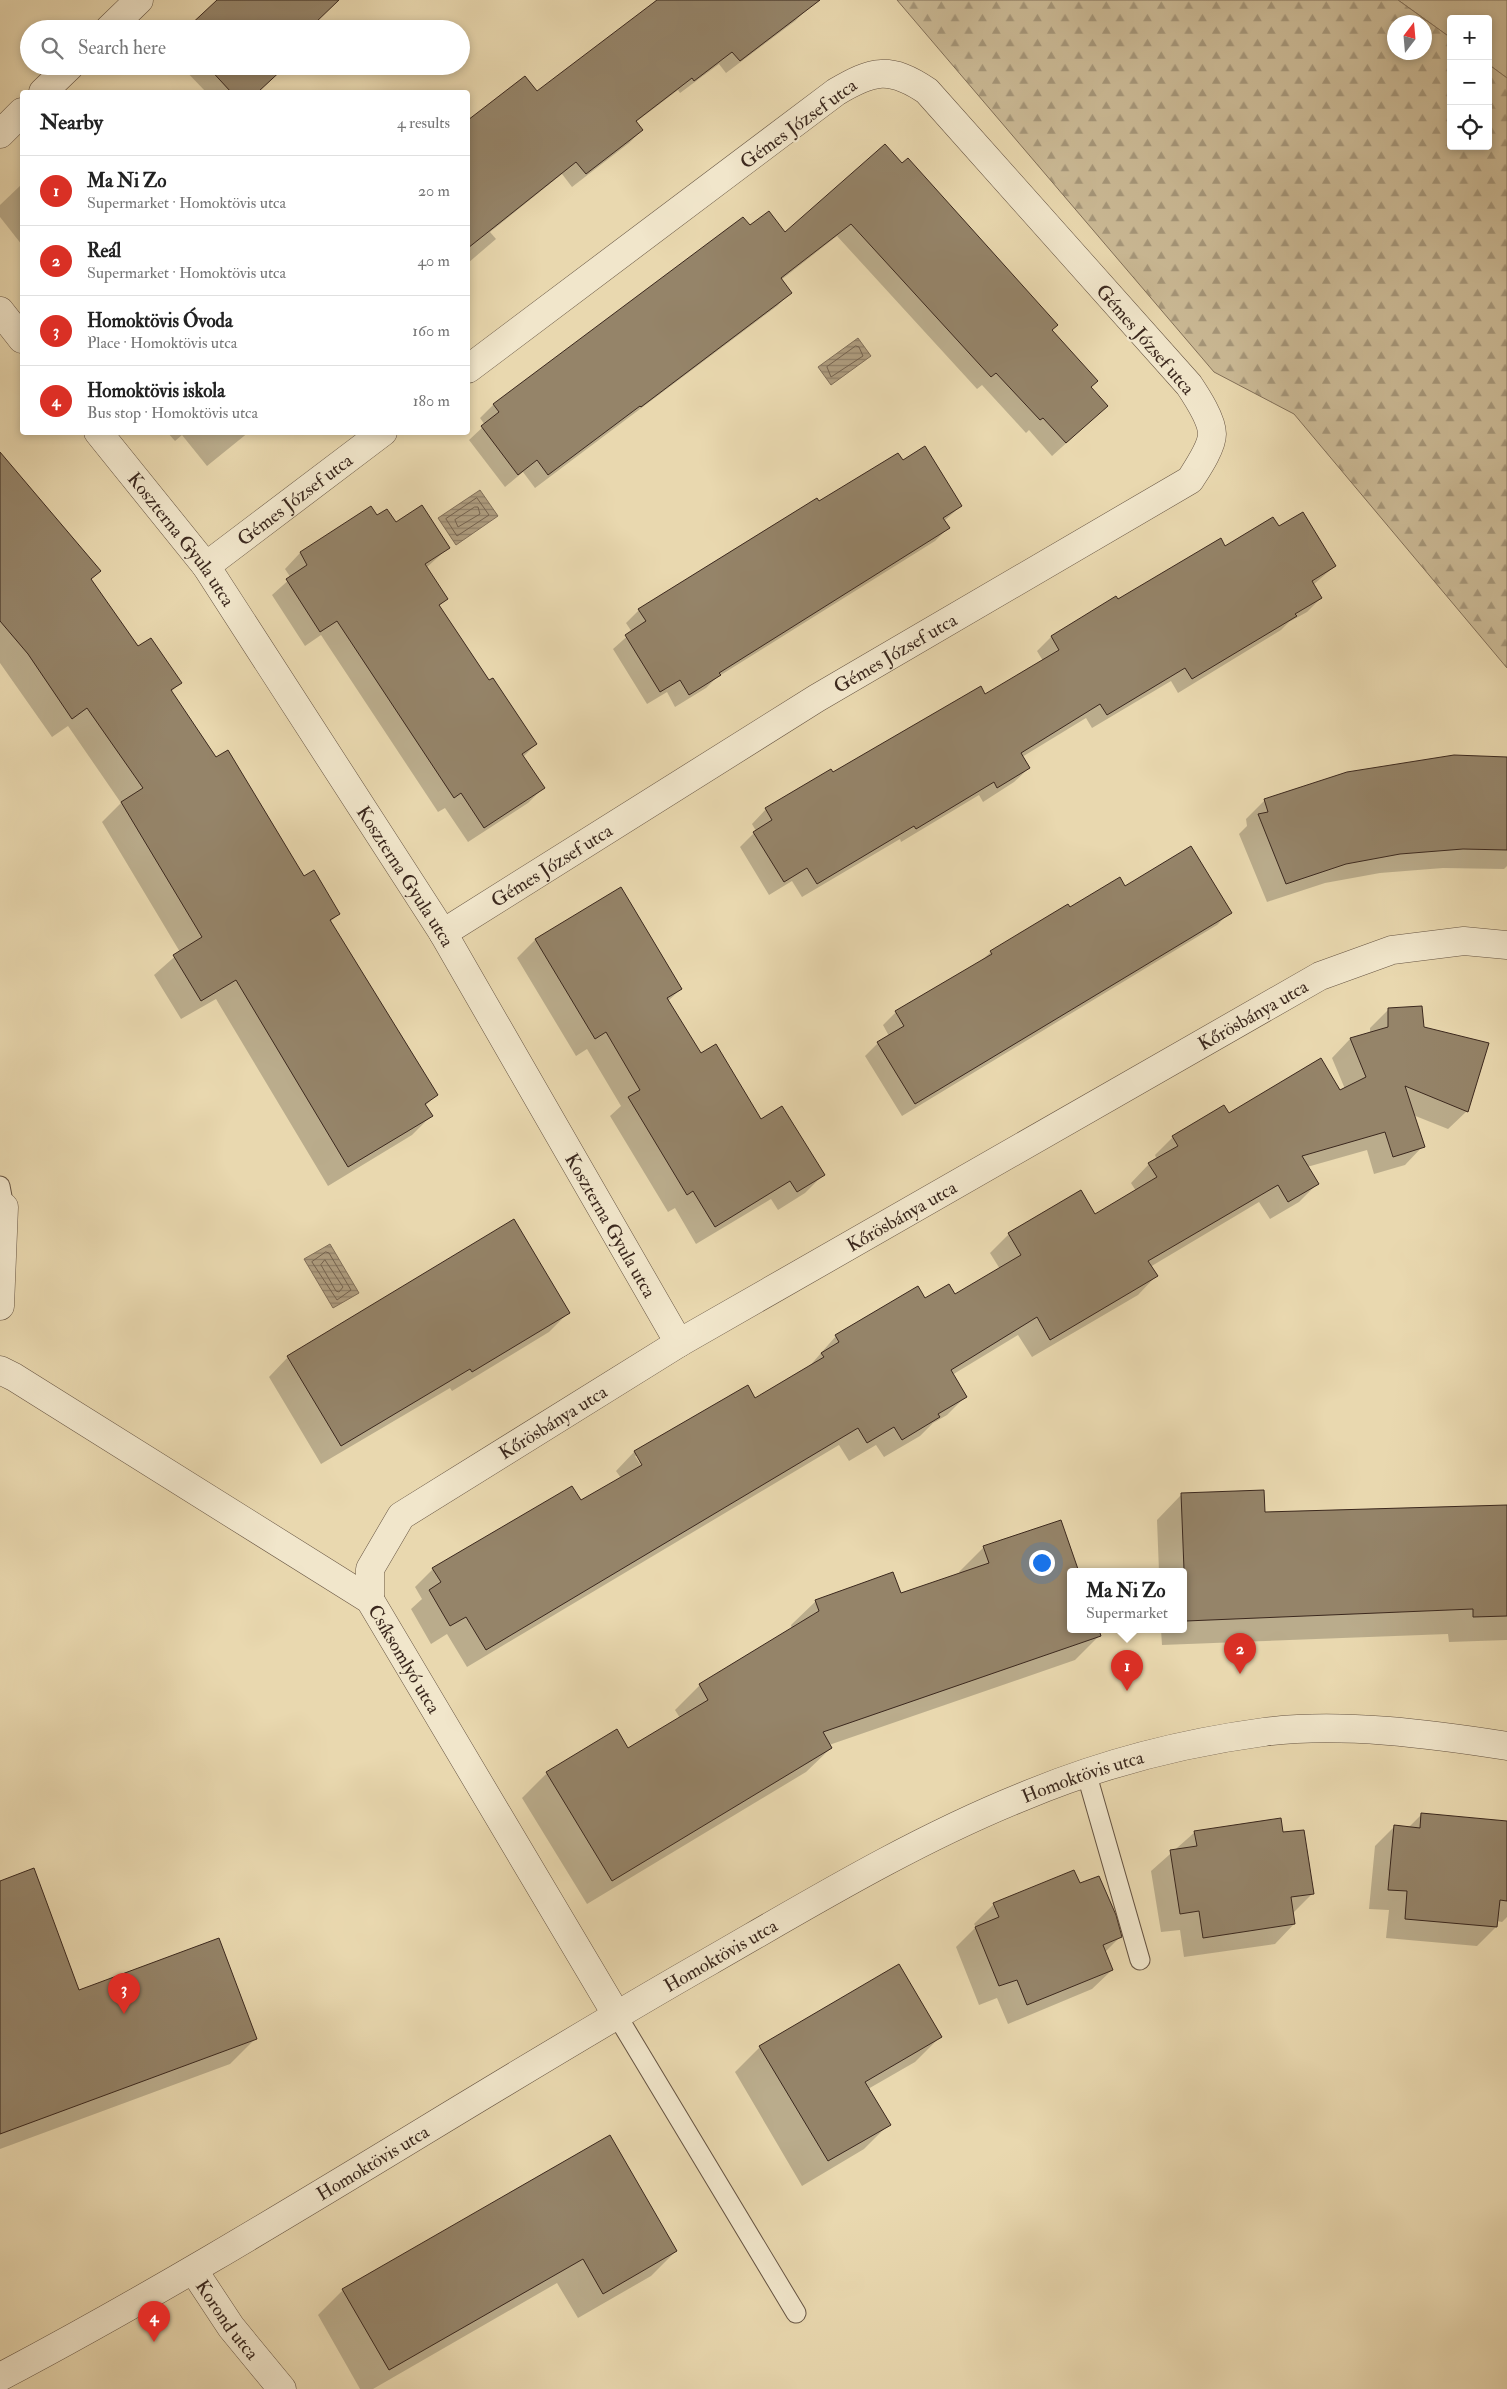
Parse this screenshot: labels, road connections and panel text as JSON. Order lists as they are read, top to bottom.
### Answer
{
  "streets": {
    "street": [
      "Gémes József utca",
      "Koszterna Gyula utca",
      "Kőrösbánya utca",
      "Csíksomlyó utca",
      "Homoktövis utca",
      "Korond utca"
    ]
  },
  "crossings": [
    ["Gémes József utca", "Koszterna Gyula utca"],
    ["Koszterna Gyula utca", "Kőrösbánya utca"],
    ["Kőrösbánya utca", "Csíksomlyó utca"],
    ["Csíksomlyó utca", "Homoktövis utca"],
    ["Homoktövis utca", "Korond utca"]
  ],
  "north": "top",
  "page": {
    "map_buttons": ["+", "−"],
    "search": "Search here",
    "heading": ["Nearby", "4 results"],
    "list": [
      {
        "mark": "1",
        "name": "Ma Ni Zo",
        "note": "Supermarket · Homoktövis utca",
        "value": "20 m"
      },
      {
        "mark": "2",
        "name": "Reál",
        "note": "Supermarket · Homoktövis utca",
        "value": "40 m"
      },
      {
        "mark": "3",
        "name": "Homoktövis Óvoda",
        "note": "Place · Homoktövis utca",
        "value": "160 m"
      },
      {
        "mark": "4",
        "name": "Homoktövis iskola",
        "note": "Bus stop · Homoktövis utca",
        "value": "180 m"
      }
    ],
    "popup": ["Ma Ni Zo", "Supermarket"],
    "pins": [
      "2",
      "1",
      "3",
      "4"
    ]
  }
}
